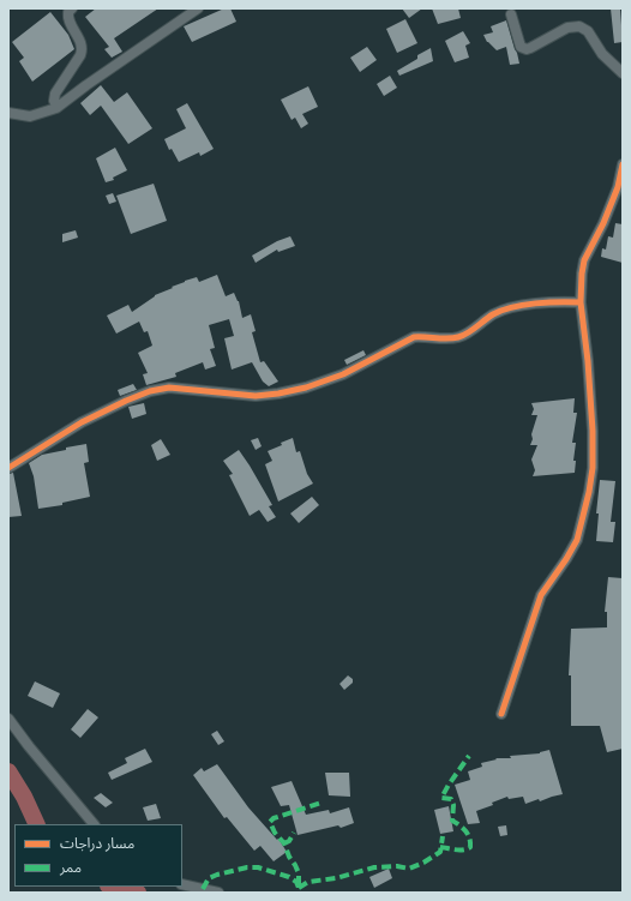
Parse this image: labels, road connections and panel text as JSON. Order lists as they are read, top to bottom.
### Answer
{
  "legend": ["مسار دراجات", "ممر"]
}
